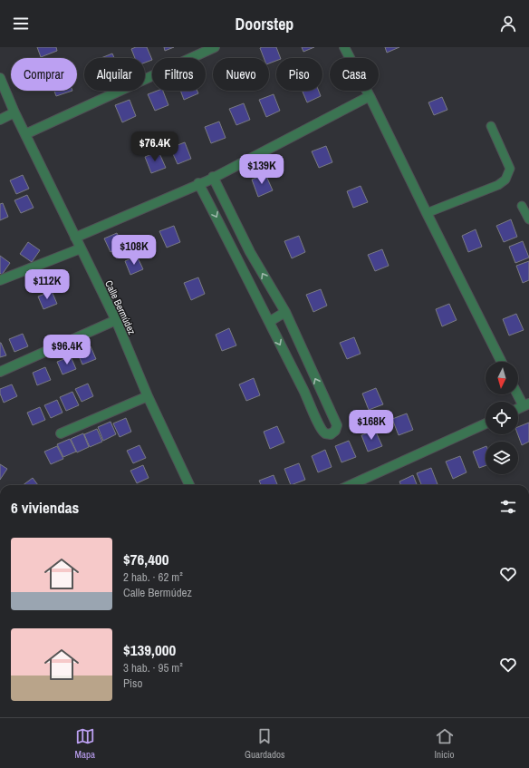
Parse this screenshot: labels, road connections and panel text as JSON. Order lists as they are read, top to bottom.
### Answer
{
  "streets": {
    "street": ["Calle Bermúdez"]
  },
  "north": "bottom",
  "page": {
    "header": "Doorstep",
    "chip": [
      "Comprar",
      "Alquilar",
      "Filtros",
      "Nuevo",
      "Piso",
      "Casa"
    ],
    "price": [
      "$76.4K",
      "$139K",
      "$108K",
      "$112K",
      "$96.4K",
      "$168K"
    ],
    "heading": "6 viviendas",
    "list": [
      {
        "name": "$76,400",
        "note": "2 hab. · 62 m² · Calle Bermúdez"
      },
      {
        "name": "$139,000",
        "note": "3 hab. · 95 m² · Piso"
      }
    ],
    "tabs": ["Mapa", "Guardados", "Inicio"]
  }
}
